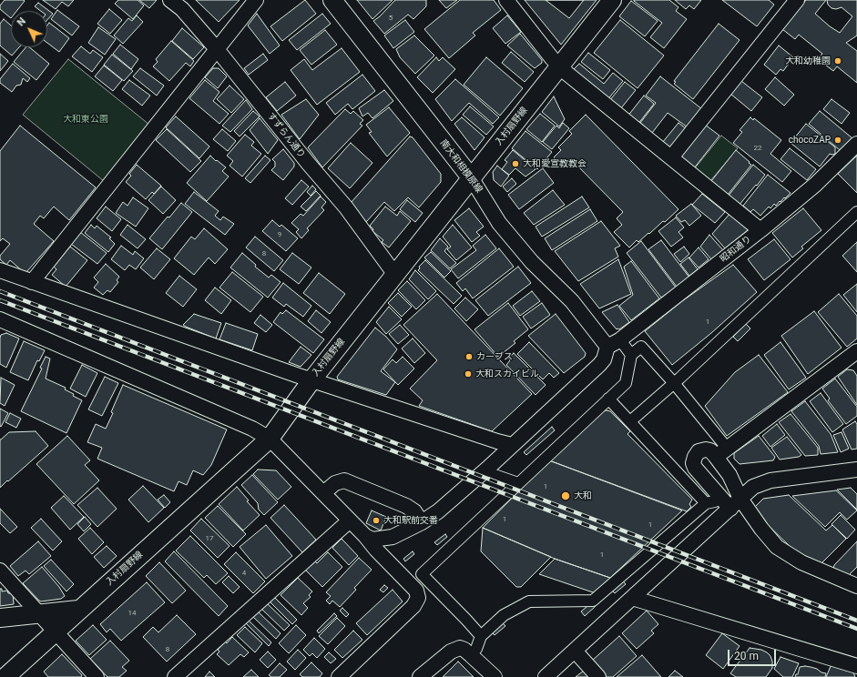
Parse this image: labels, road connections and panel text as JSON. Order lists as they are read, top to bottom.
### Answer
{
  "streets": {
    "street": [
      "入村扇野線",
      "すずらん通り",
      "南大和相模原線",
      "昭和通り"
    ]
  },
  "crossings": [
    ["入村扇野線", "すずらん通り"],
    ["入村扇野線", "南大和相模原線"],
    ["南大和相模原線", "昭和通り"]
  ],
  "parks": ["大和東公園"],
  "places": [
    "大和幼稚園",
    "chocoZAP",
    "大和愛宣教教会",
    "カーブス",
    "大和スカイビル",
    "大和",
    "大和駅前交番"
  ],
  "house_numbers": [
    "5",
    "22",
    "9",
    "8",
    "1",
    "1",
    "1",
    "1",
    "17",
    "1",
    "4",
    "14",
    "8"
  ],
  "scale_bar": "20 m",
  "north": "top left"
}
